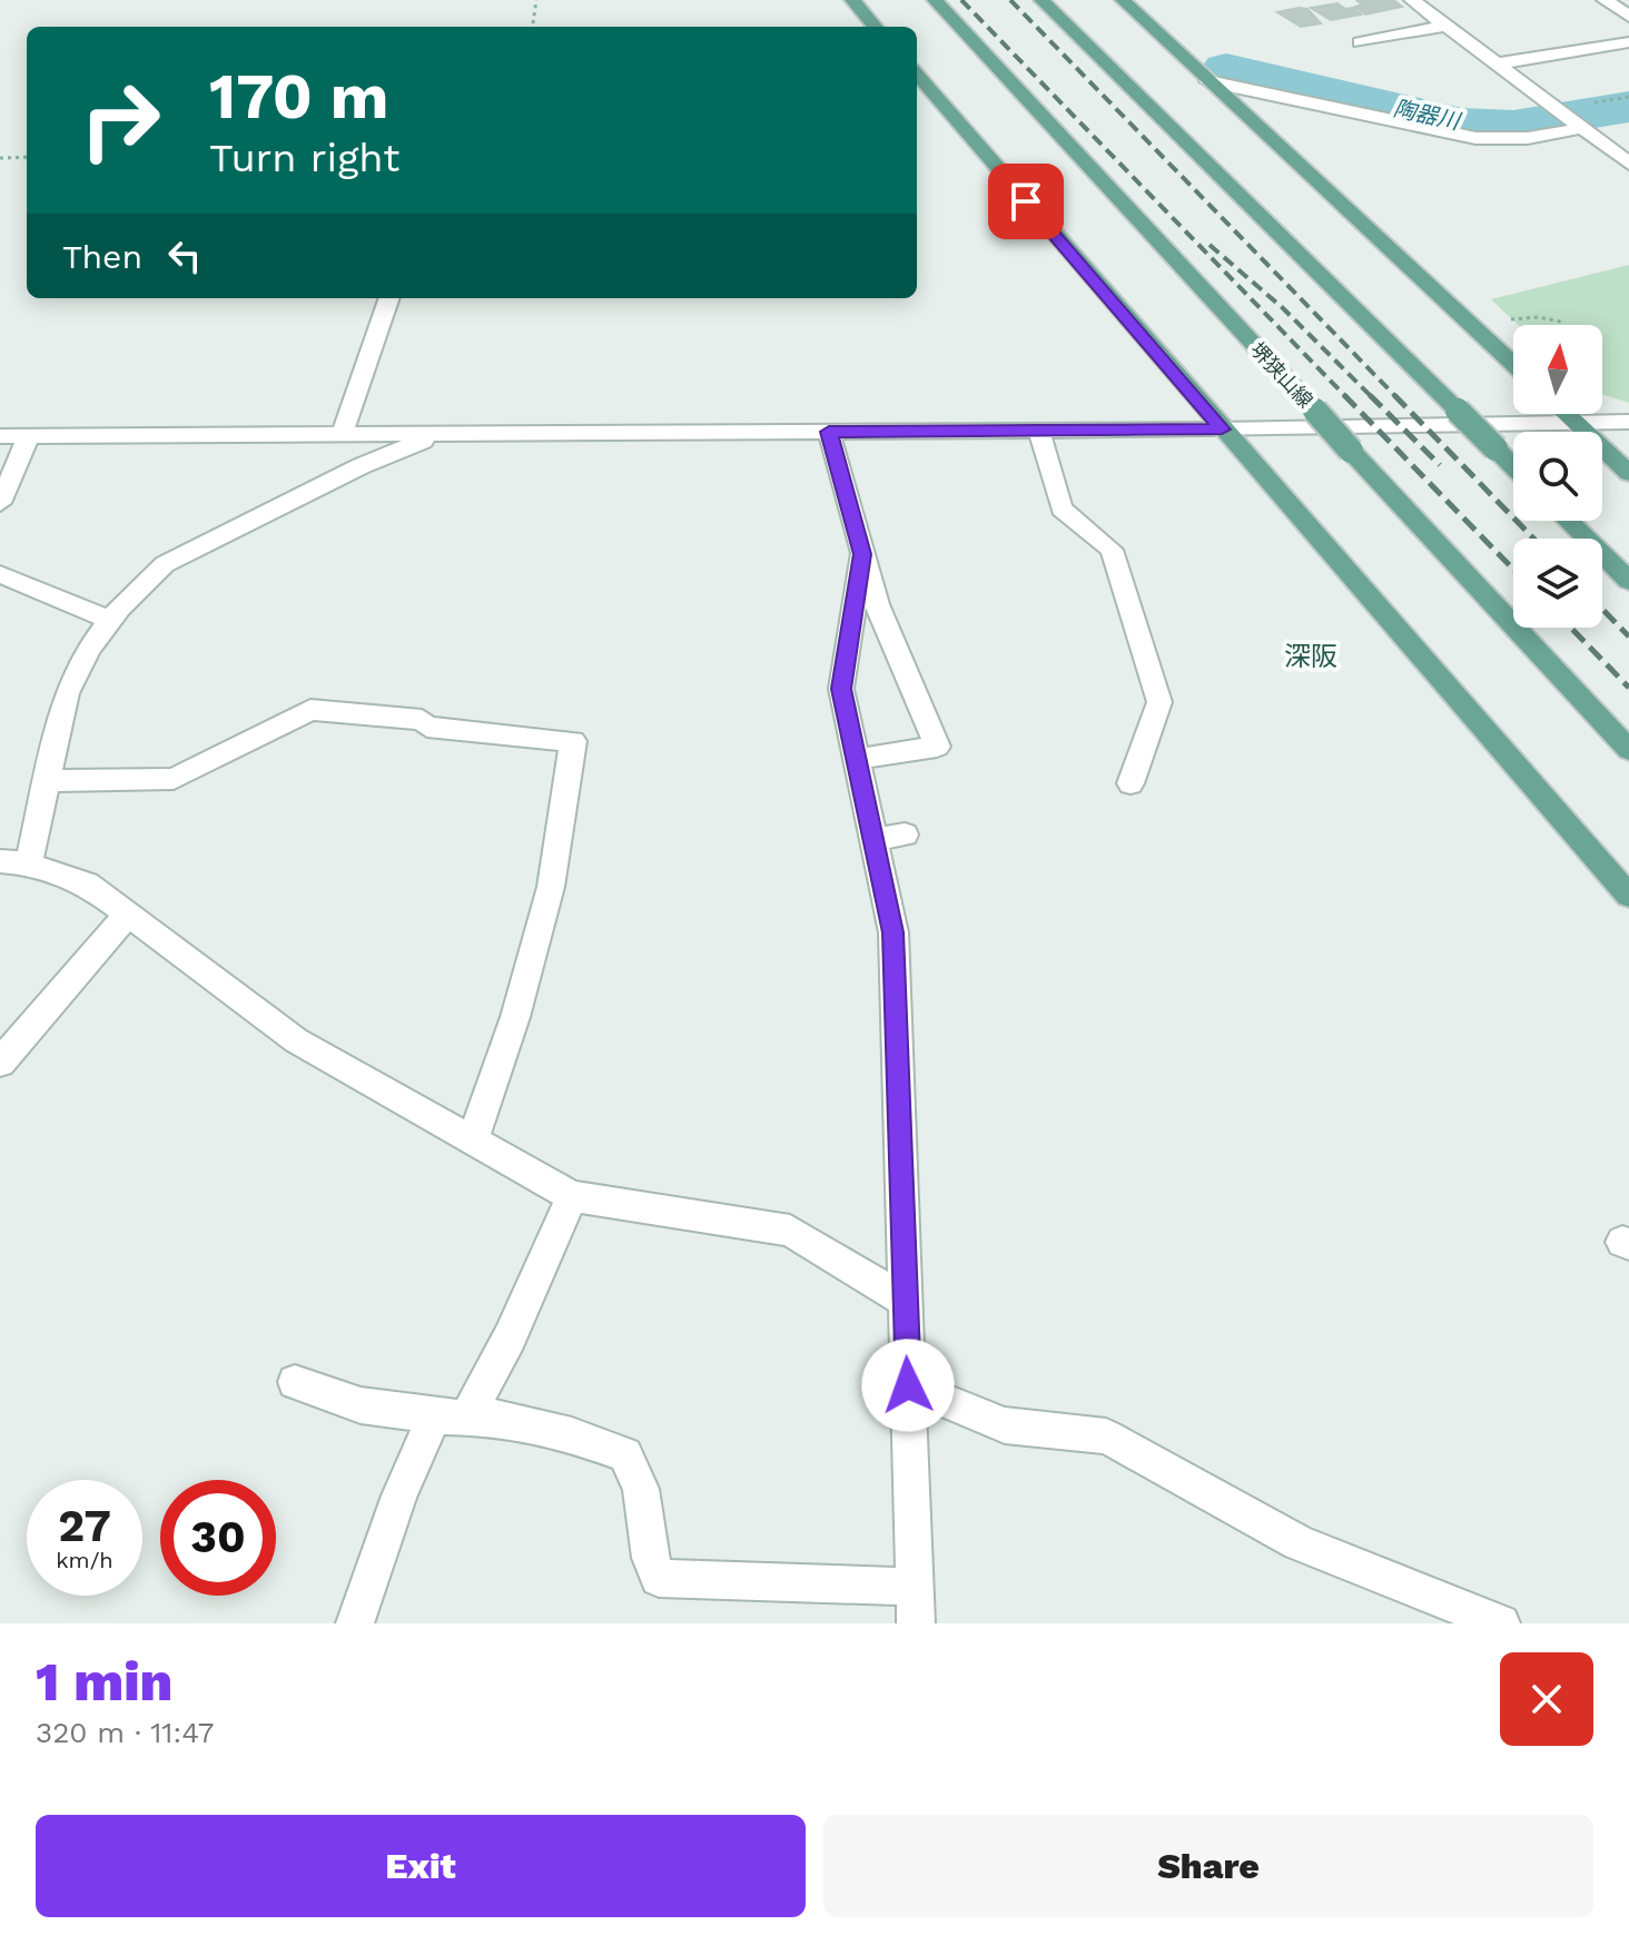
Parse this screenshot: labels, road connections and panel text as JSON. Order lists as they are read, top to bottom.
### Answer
{
  "streets": {
    "main road": ["堺狭山線"]
  },
  "districts": ["深阪"],
  "water": ["陶器川"],
  "north": "top",
  "page": {
    "turn": ["170 m", "Turn right"],
    "then": "Then",
    "speed": "27 km/h",
    "limit": "30",
    "heading": ["1 min", "320 m · 11:47"],
    "buttons": ["Exit", "Share"]
  }
}
